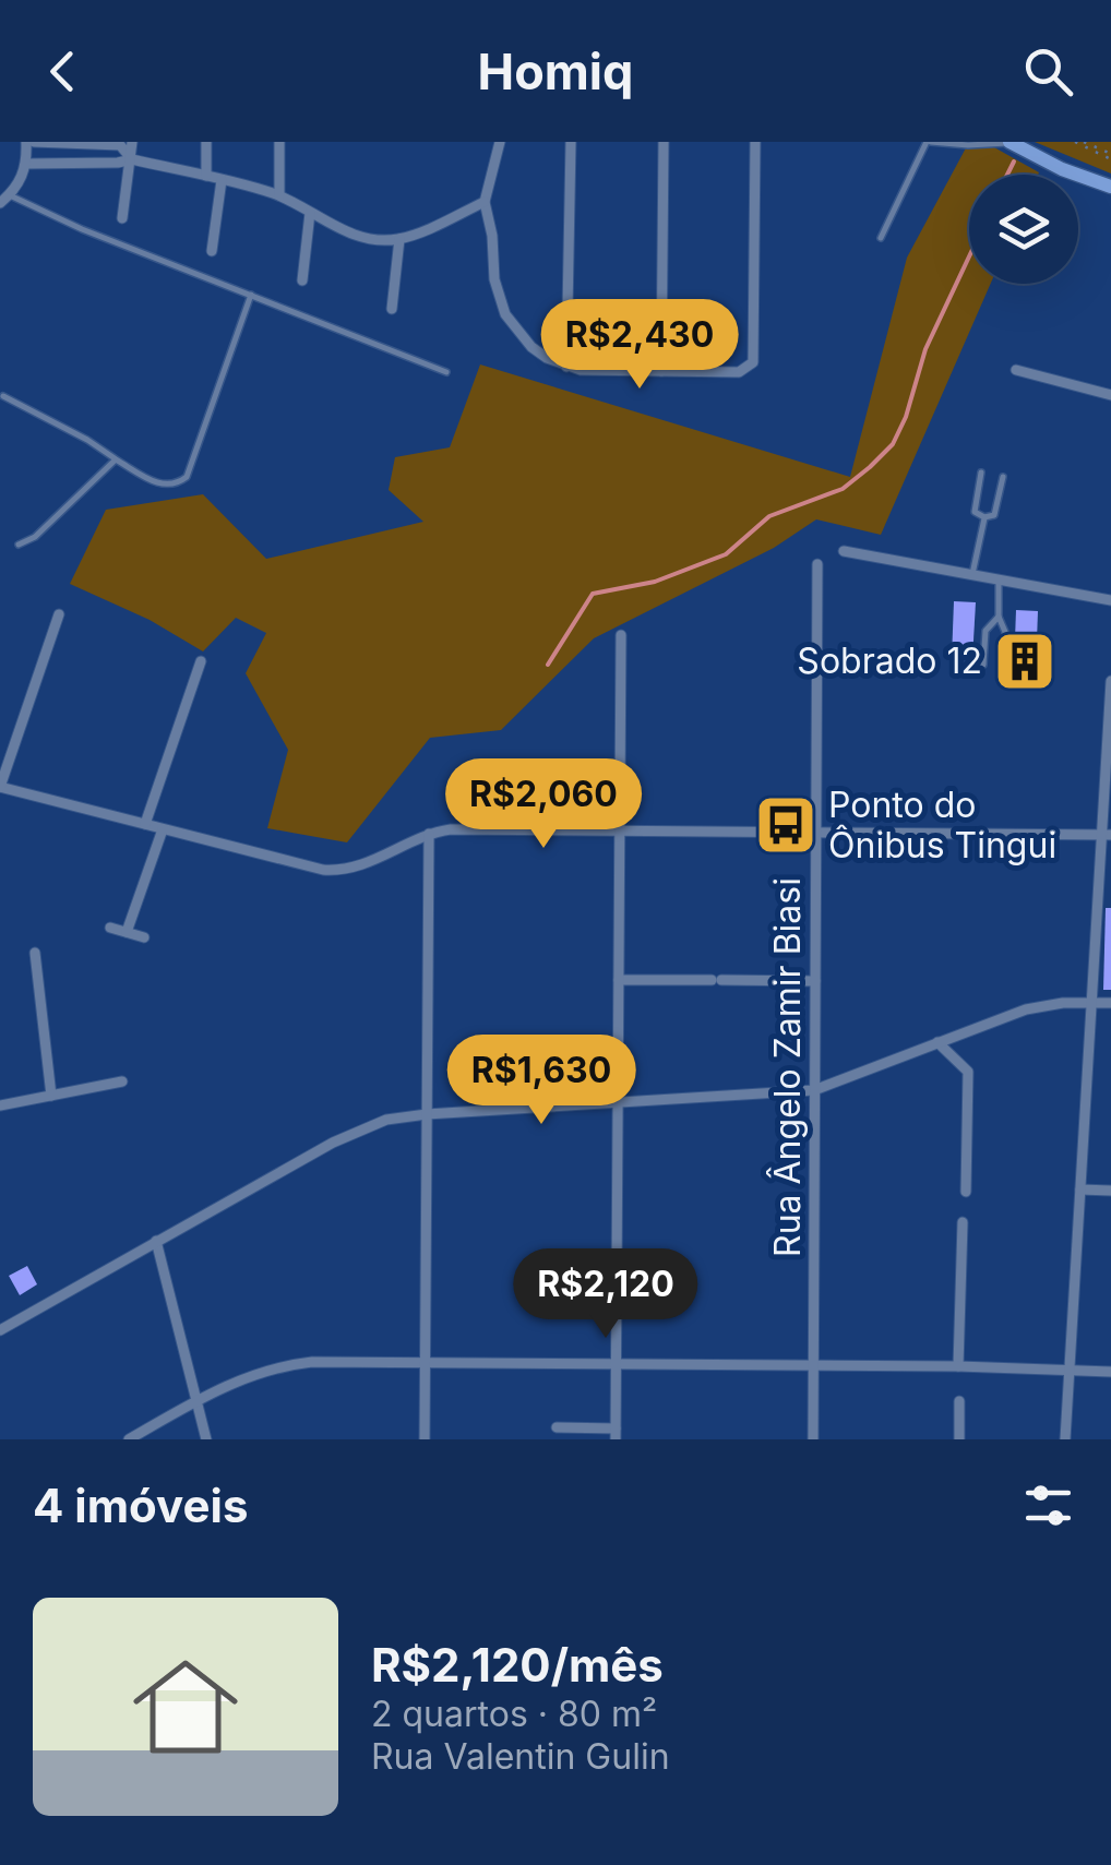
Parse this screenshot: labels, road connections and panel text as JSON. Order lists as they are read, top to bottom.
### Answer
{
  "streets": {
    "street": ["Rua Ângelo Zamir Biasi"]
  },
  "places": {
    "building": ["Sobrado 12"],
    "bus stop": ["Ponto do Ônibus Tingui"]
  },
  "page": {
    "header": "Homiq",
    "price": [
      "R$2,430",
      "R$2,060",
      "R$1,630",
      "R$2,120"
    ],
    "heading": "4 imóveis",
    "list": [
      {
        "name": "R$2,120/mês",
        "note": "2 quartos · 80 m² · Rua Valentin Gulin"
      }
    ]
  }
}
